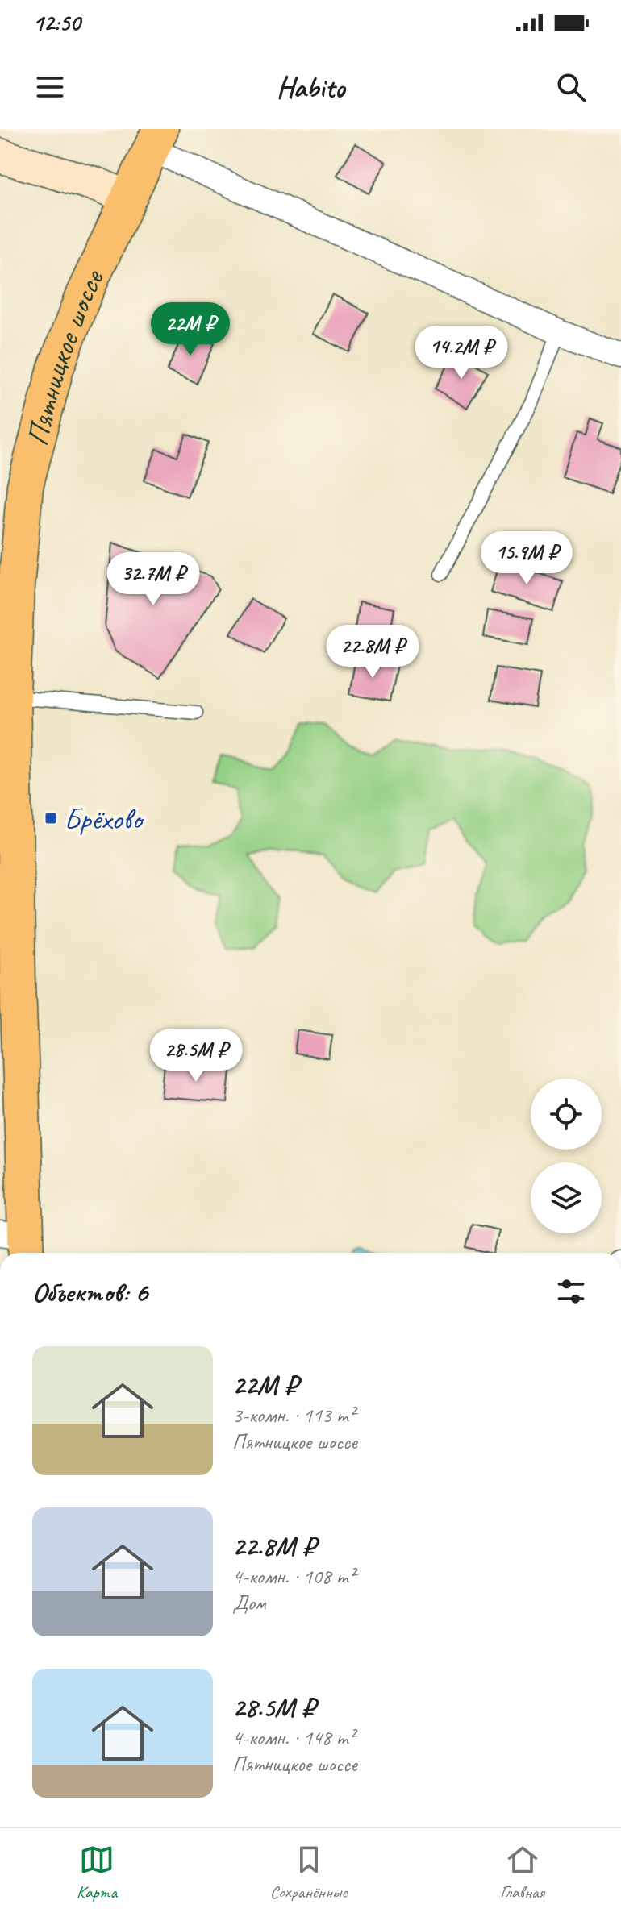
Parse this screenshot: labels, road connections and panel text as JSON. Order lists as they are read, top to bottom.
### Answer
{
  "streets": {
    "main road": ["Пятницкое шоссе"]
  },
  "places": {
    "transit": ["Брёхово"]
  },
  "page": {
    "status": "12:50",
    "header": "Habito",
    "price": [
      "22M ₽",
      "14.2M ₽",
      "15.9M ₽",
      "32.7M ₽",
      "22.8M ₽",
      "28.5M ₽"
    ],
    "heading": "Объектов: 6",
    "list": [
      {
        "name": "22M ₽",
        "note": "3-комн. · 113 m² · Пятницкое шоссе"
      },
      {
        "name": "22.8M ₽",
        "note": "4-комн. · 108 m² · Дом"
      },
      {
        "name": "28.5M ₽",
        "note": "4-комн. · 148 m² · Пятницкое шоссе"
      }
    ],
    "tabs": ["Карта", "Сохранённые", "Главная"]
  }
}
